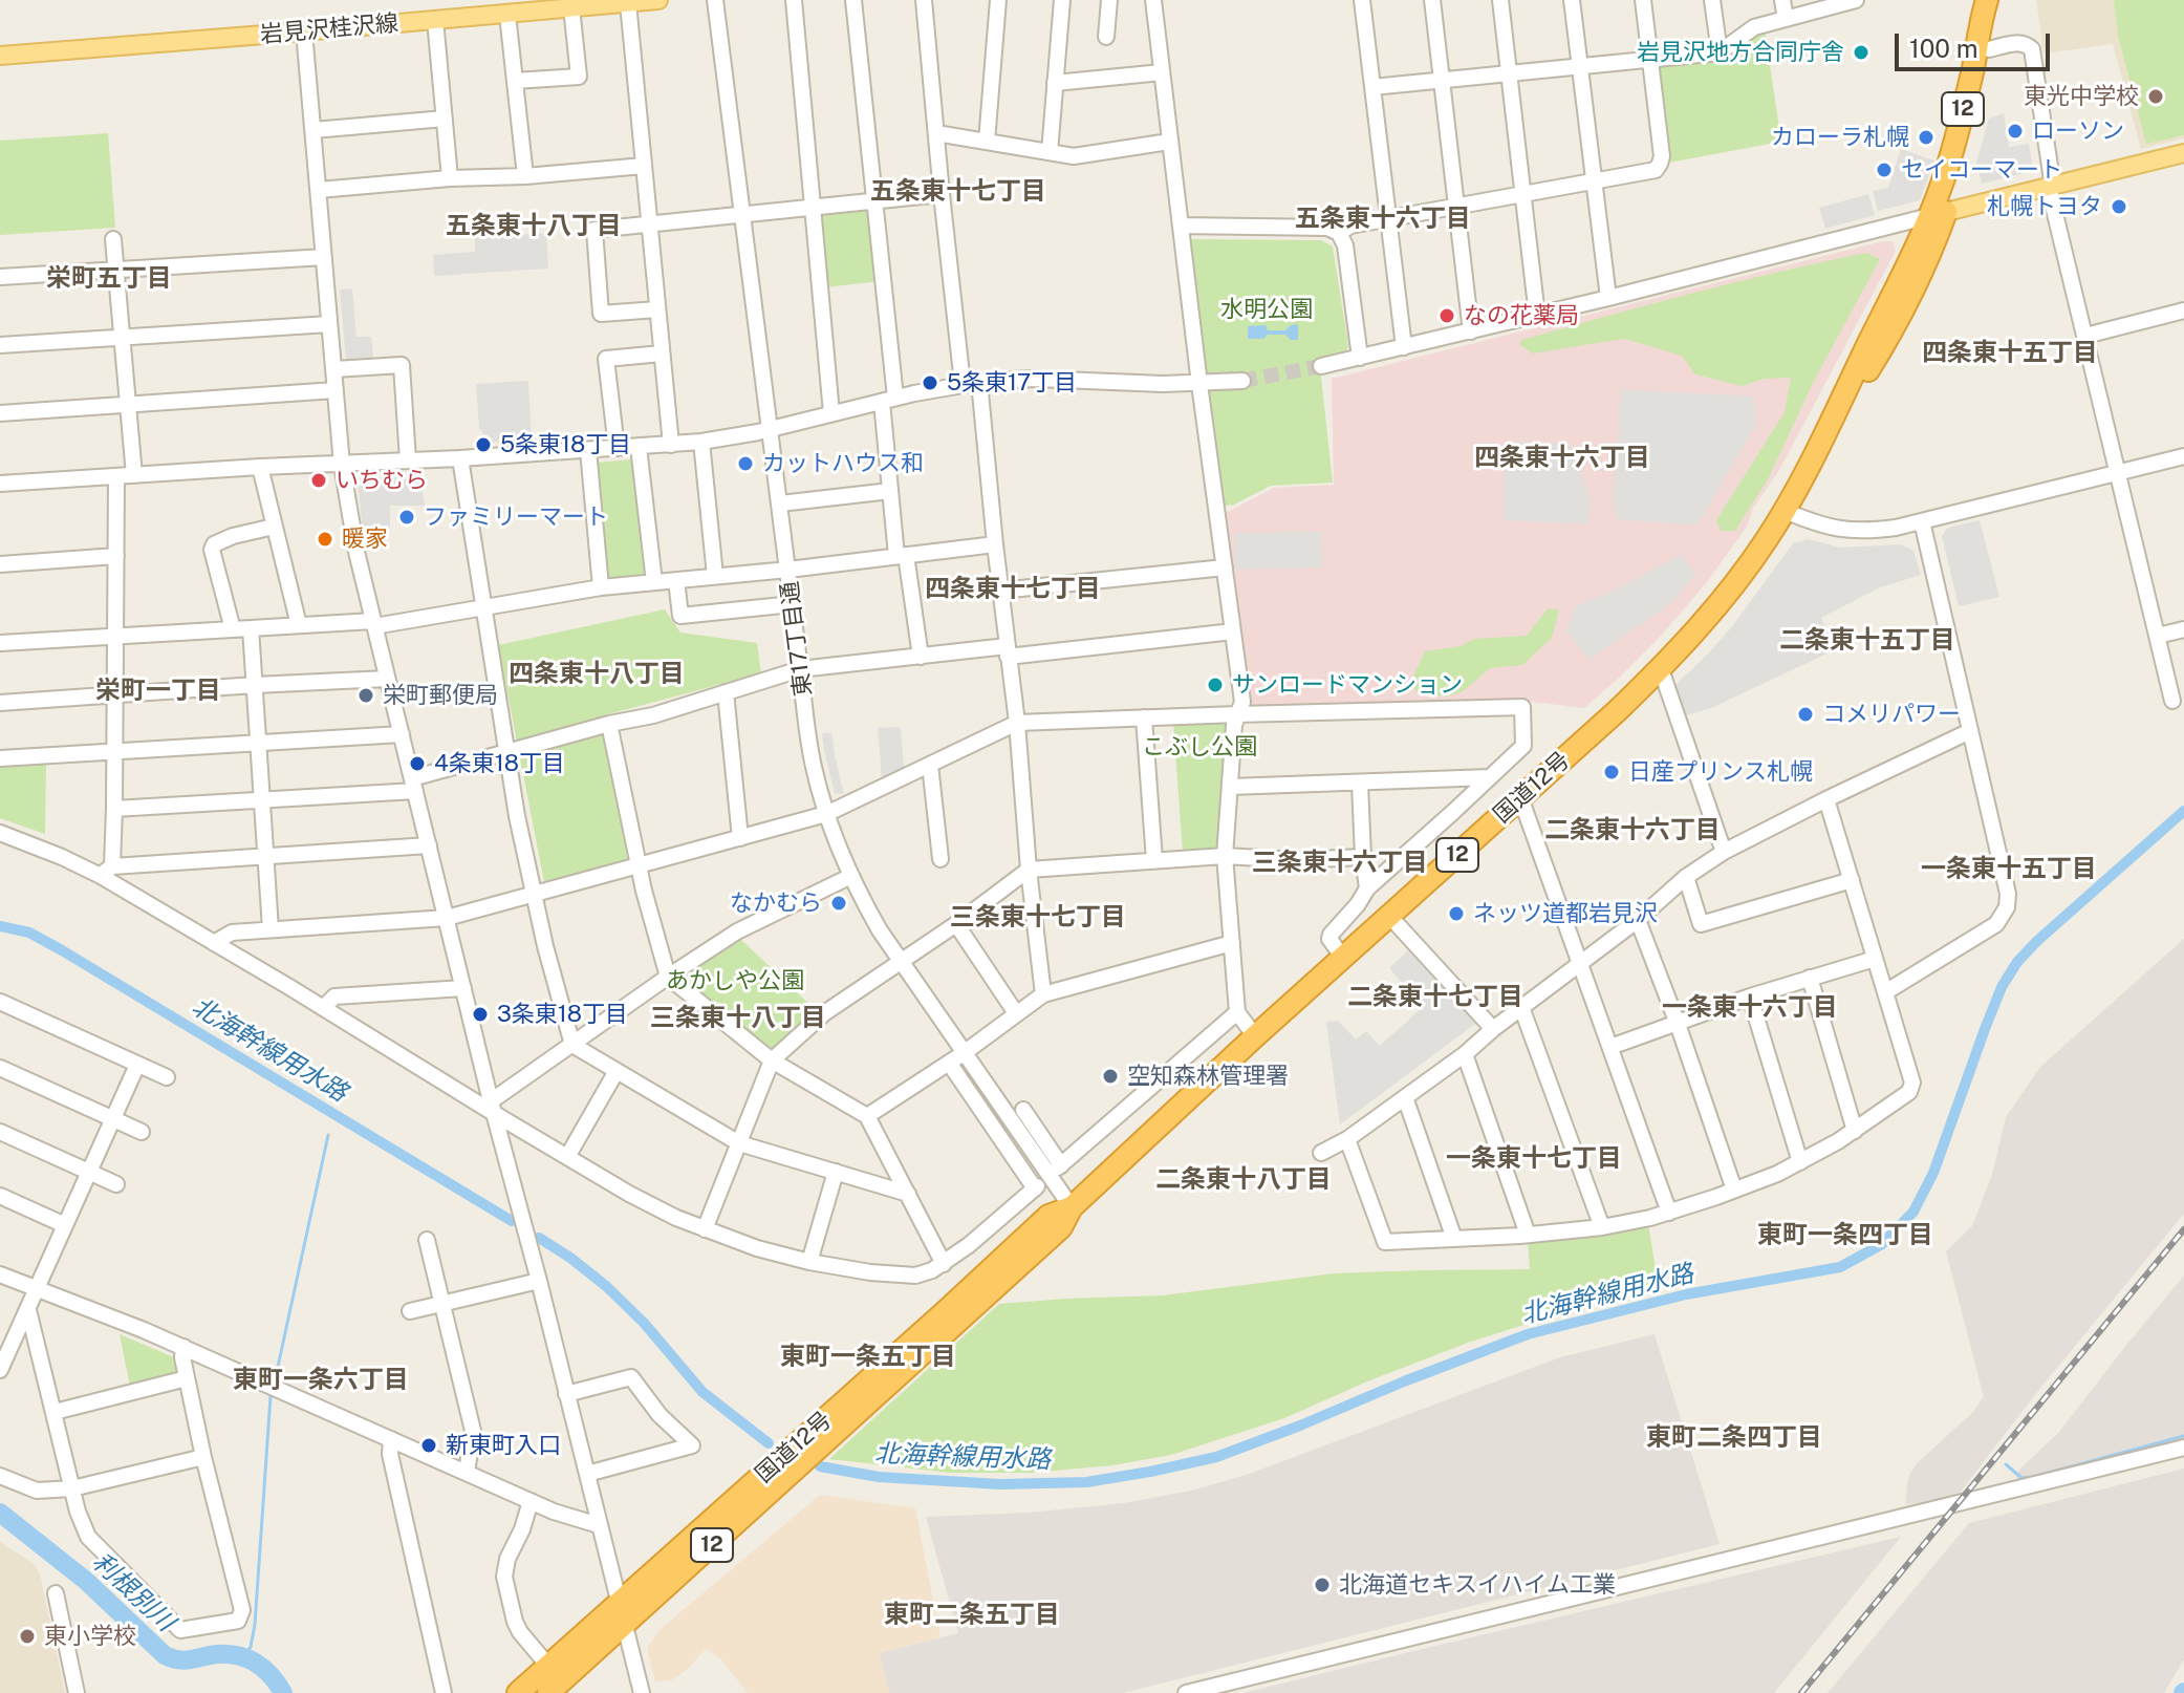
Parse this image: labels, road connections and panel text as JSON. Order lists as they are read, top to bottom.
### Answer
{
  "streets": {
    "highway": ["12", "国道12号"],
    "main road": ["岩見沢桂沢線"],
    "street": ["東17丁目通"]
  },
  "crossings": [
    ["12", "国道12号"],
    ["東17丁目通", "国道12号"]
  ],
  "districts": [
    "五条東十七丁目",
    "五条東十六丁目",
    "五条東十八丁目",
    "栄町五丁目",
    "四条東十五丁目",
    "四条東十六丁目",
    "四条東十七丁目",
    "二条東十五丁目",
    "四条東十八丁目",
    "栄町一丁目",
    "二条東十六丁目",
    "三条東十六丁目",
    "一条東十五丁目",
    "三条東十七丁目",
    "二条東十七丁目",
    "一条東十六丁目",
    "三条東十八丁目",
    "一条東十七丁目",
    "二条東十八丁目",
    "東町一条四丁目",
    "東町一条五丁目",
    "東町一条六丁目",
    "東町二条四丁目",
    "東町二条五丁目"
  ],
  "water": ["北海幹線用水路", "利根別川"],
  "parks": ["水明公園", "こぶし公園", "あかしや公園"],
  "places": [
    "岩見沢地方合同庁舎",
    "東光中学校",
    "ローソン",
    "カローラ札幌",
    "セイコーマート",
    "札幌トヨタ",
    "なの花薬局",
    "5条東17丁目",
    "5条東18丁目",
    "カットハウス和",
    "いちむら",
    "ファミリーマート",
    "暖家",
    "サンロードマンション",
    "栄町郵便局",
    "コメリパワー",
    "4条東18丁目",
    "日産プリンス札幌",
    "なかむら",
    "ネッツ道都岩見沢",
    "3条東18丁目",
    "空知森林管理署",
    "新東町入口",
    "北海道セキスイハイム工業",
    "東小学校"
  ],
  "scale_bar": "100 m"
}
